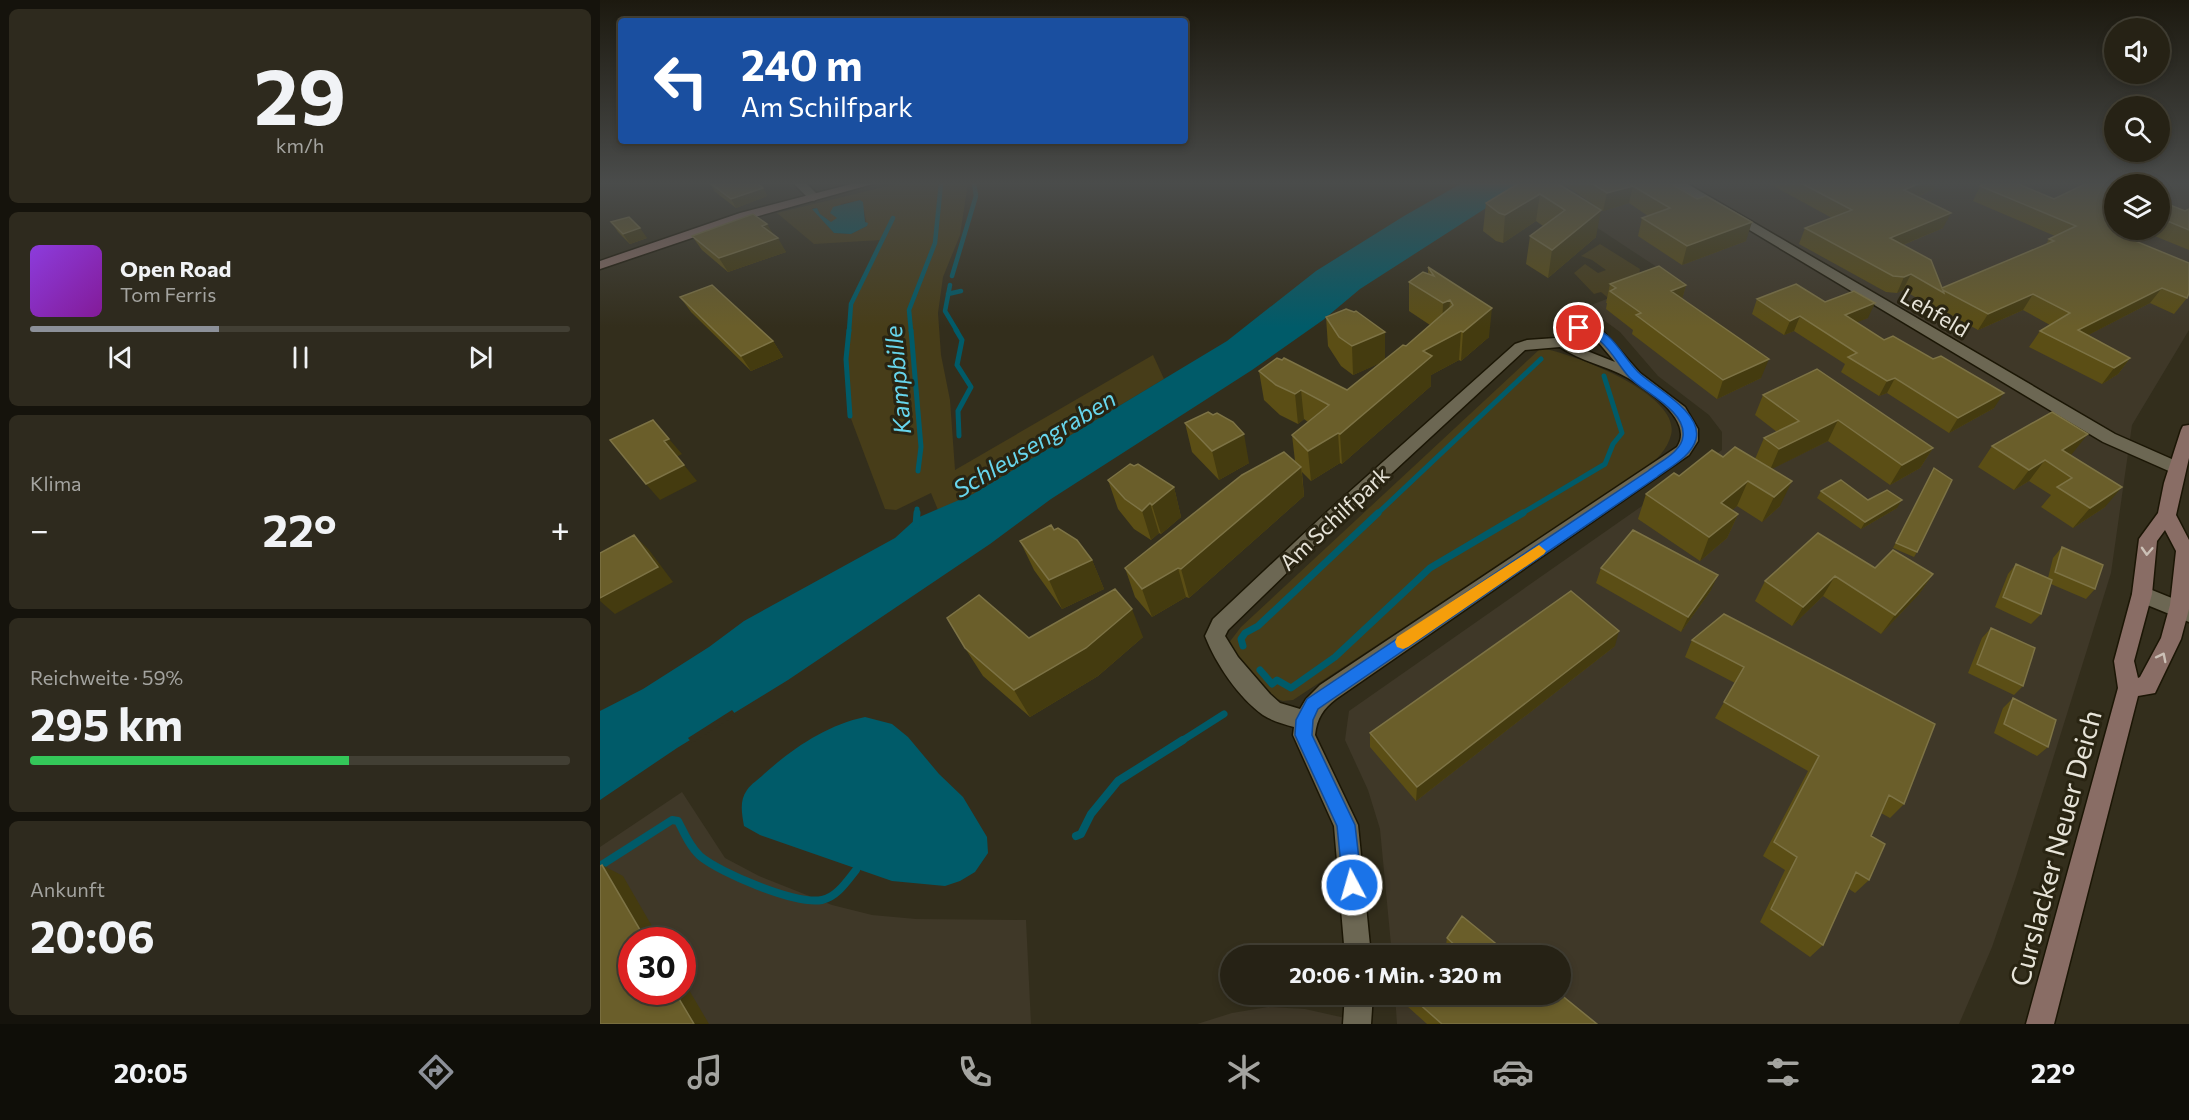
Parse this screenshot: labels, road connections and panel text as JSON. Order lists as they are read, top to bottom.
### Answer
{
  "streets": {
    "main road": ["Curslacker Neuer Deich"],
    "street": ["Lehfeld", "Am Schilfpark"]
  },
  "crossings": [
    ["Lehfeld", "Curslacker Neuer Deich"]
  ],
  "water": ["Kampbille", "Schleusengraben"],
  "page": {
    "tile": [
      ["29", "km/h"],
      "Klima",
      ["Reichweite · 59%", "295 km"],
      ["Ankunft", "20:06"]
    ],
    "turn": ["240 m", "Am Schilfpark"],
    "song": ["Open Road", "Tom Ferris"],
    "heat": ["−", "22°", "+"],
    "limit": "30",
    "trip": "20:06 · 1 Min. · 320 m",
    "tabs": ["20:05", "22°"]
  }
}
